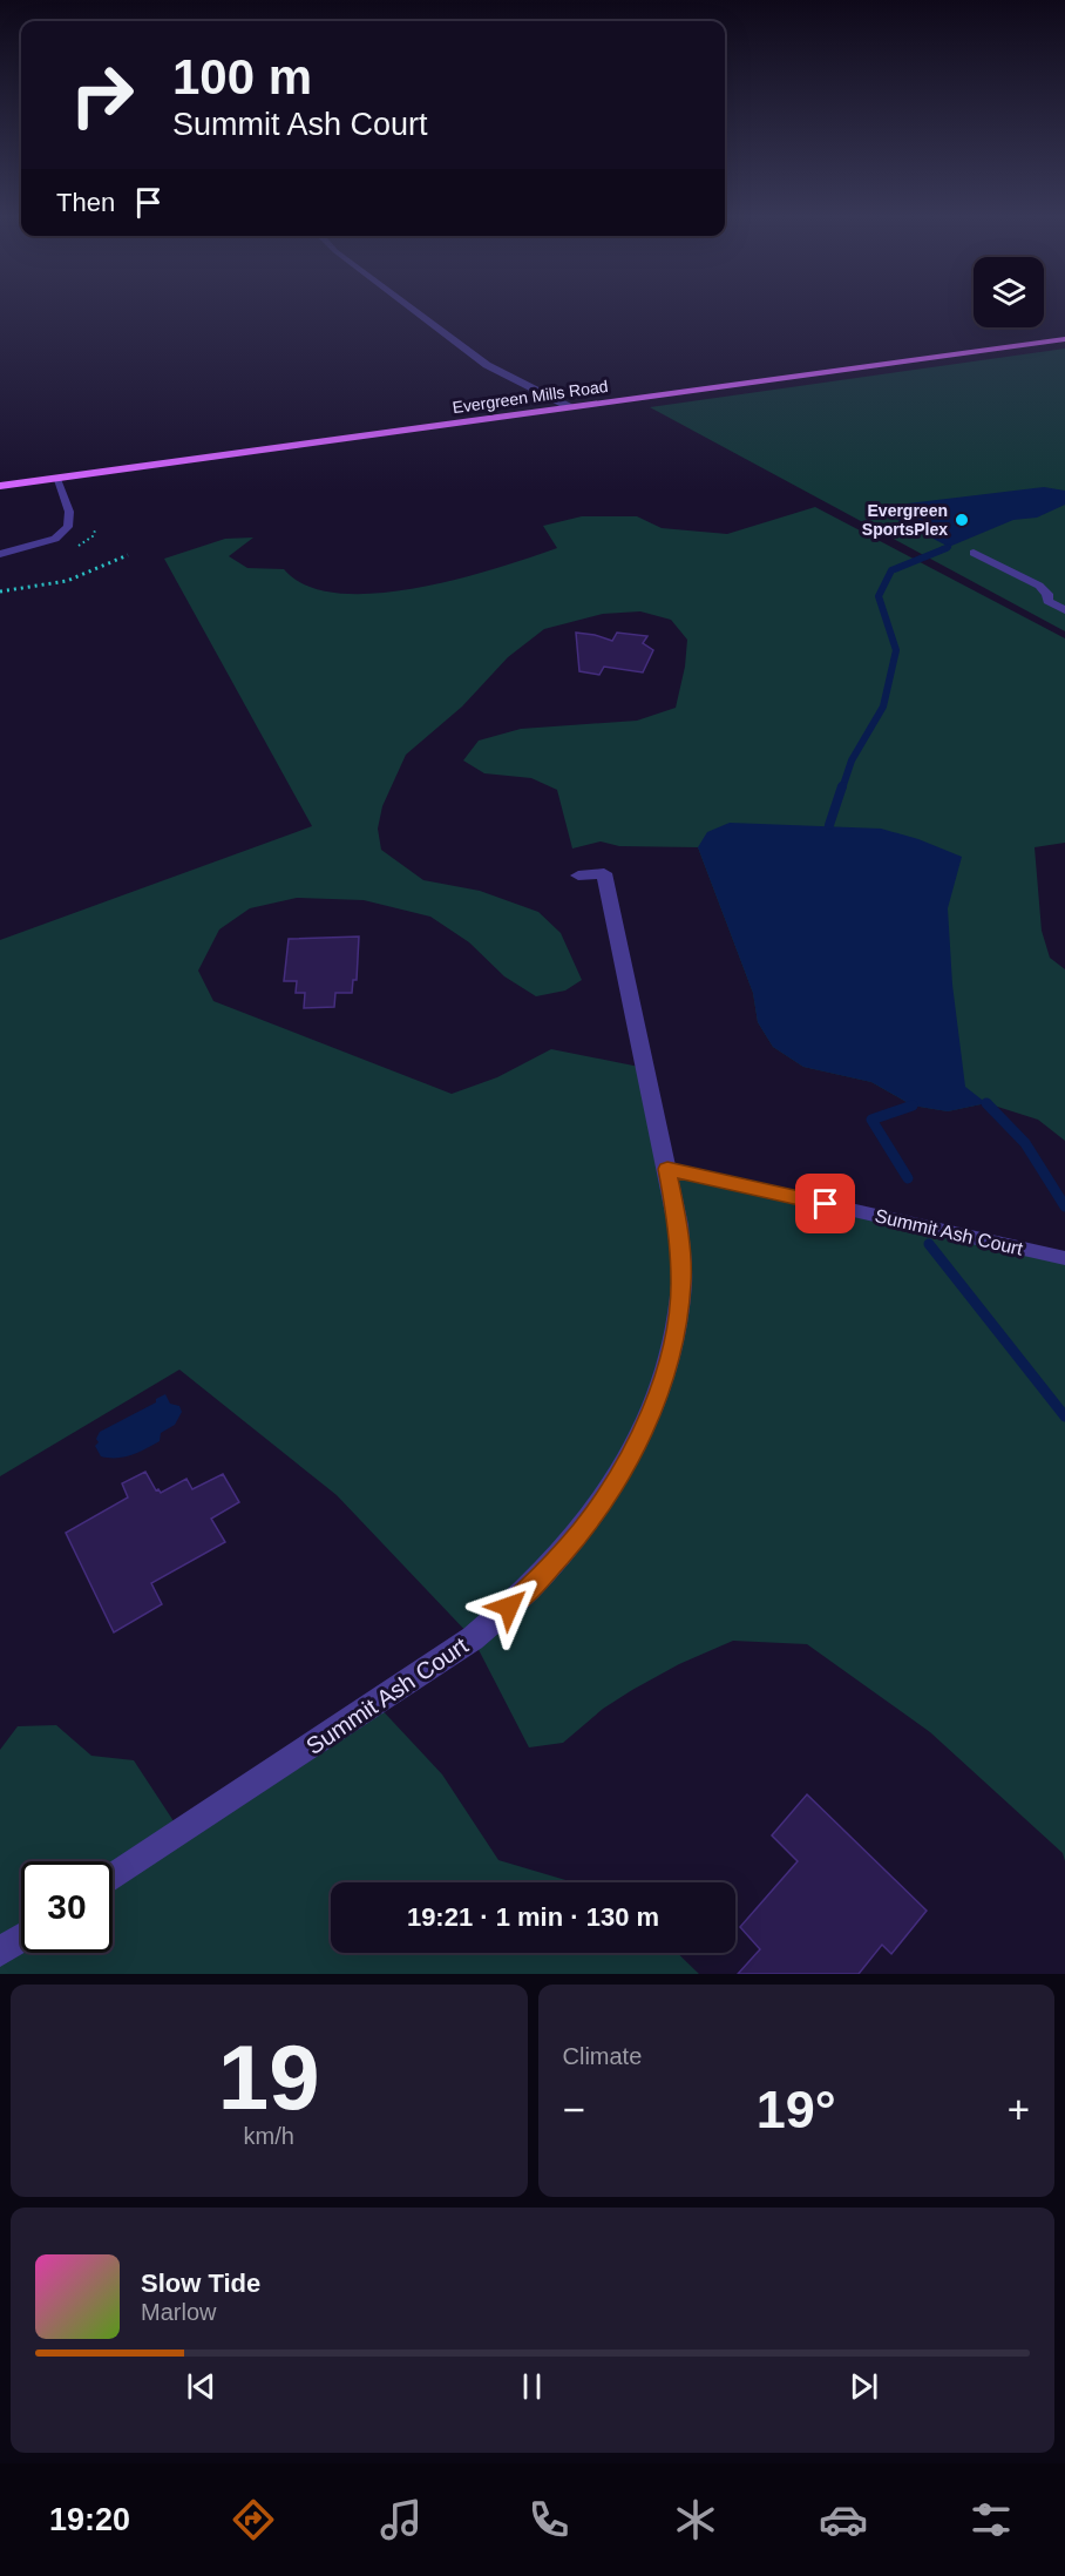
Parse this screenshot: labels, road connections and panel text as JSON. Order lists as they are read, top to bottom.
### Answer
{
  "streets": {
    "main road": ["Evergreen Mills Road"],
    "street": ["Summit Ash Court"]
  },
  "places": ["Evergreen SportsPlex"],
  "page": {
    "turn": ["100 m", "Summit Ash Court"],
    "then": "Then",
    "limit": "30",
    "trip": "19:21 · 1 min · 130 m",
    "tile": [
      ["19", "km/h"],
      "Climate"
    ],
    "heat": ["−", "19°", "+"],
    "song": ["Slow Tide", "Marlow"],
    "tabs": "19:20"
  }
}
